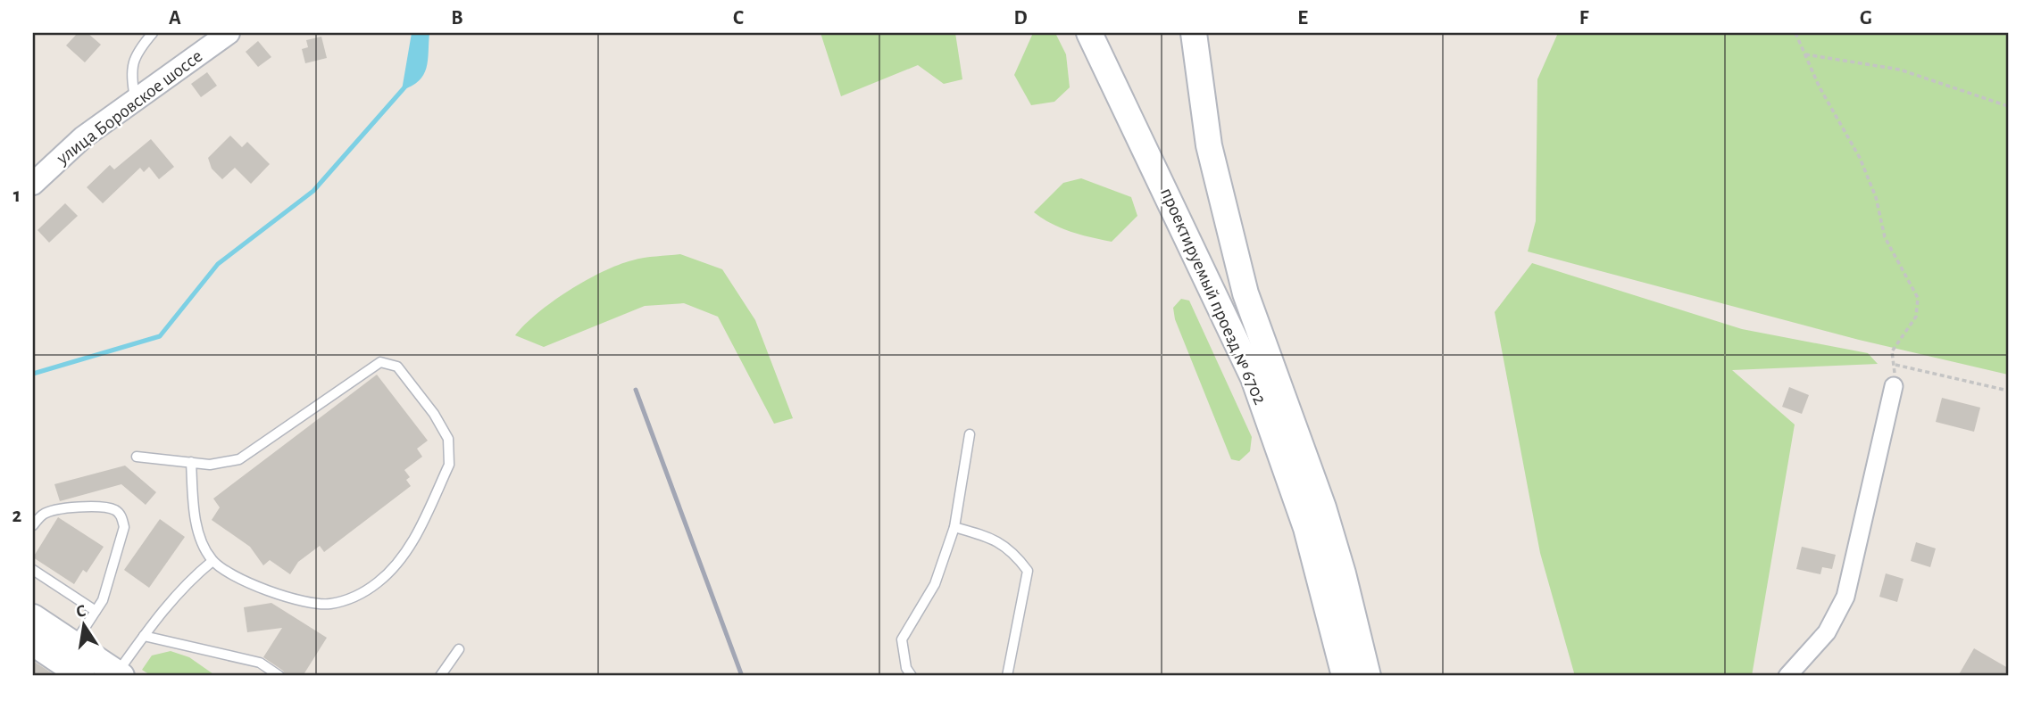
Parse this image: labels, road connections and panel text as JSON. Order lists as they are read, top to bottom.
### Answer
{
  "streets": {
    "main road": ["проектируемый проезд № 6702"],
    "street": ["улица Боровское шоссе"]
  },
  "north": "top",
  "grid": {
    "columns": [
      "A",
      "B",
      "C",
      "D",
      "E",
      "F",
      "G"
    ],
    "rows": ["1", "2"]
  }
}
